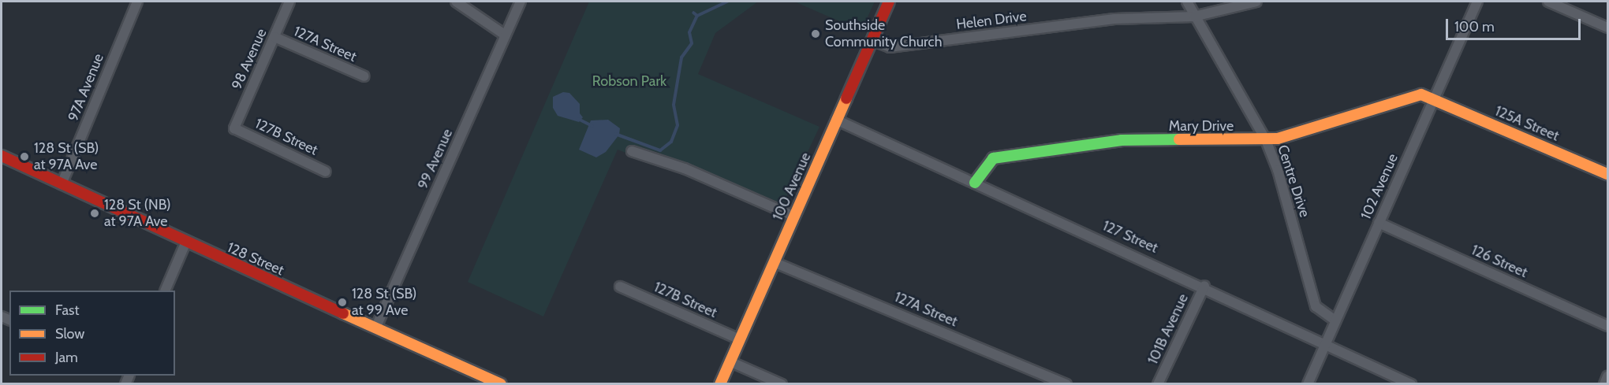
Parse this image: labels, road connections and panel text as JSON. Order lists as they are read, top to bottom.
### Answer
{
  "streets": {
    "street": [
      "Helen Drive",
      "127A Street",
      "98 Avenue",
      "97A Avenue",
      "125A Street",
      "Mary Drive",
      "127B Street",
      "99 Avenue",
      "Centre Drive",
      "100 Avenue",
      "102 Avenue",
      "127 Street",
      "128 Street",
      "126 Street",
      "101B Avenue"
    ]
  },
  "crossings": [
    ["Helen Drive", "Centre Drive"],
    ["Helen Drive", "100 Avenue"],
    ["127A Street", "98 Avenue"],
    ["127A Street", "100 Avenue"],
    ["98 Avenue", "127B Street"],
    ["97A Avenue", "128 Street"],
    ["125A Street", "Mary Drive"],
    ["125A Street", "102 Avenue"],
    ["Mary Drive", "Centre Drive"],
    ["Mary Drive", "102 Avenue"],
    ["Mary Drive", "127 Street"],
    ["127B Street", "100 Avenue"],
    ["99 Avenue", "128 Street"],
    ["Centre Drive", "102 Avenue"],
    ["100 Avenue", "127 Street"],
    ["102 Avenue", "127 Street"],
    ["102 Avenue", "126 Street"],
    ["127 Street", "101B Avenue"]
  ],
  "parks": ["Robson Park"],
  "places": [
    "Southside Community Church",
    "128 St (SB) at 97A Ave",
    "128 St (NB) at 97A Ave",
    "128 St (SB) at 99 Ave"
  ],
  "legend": ["Fast", "Slow", "Jam"],
  "scale_bar": "100 m"
}
